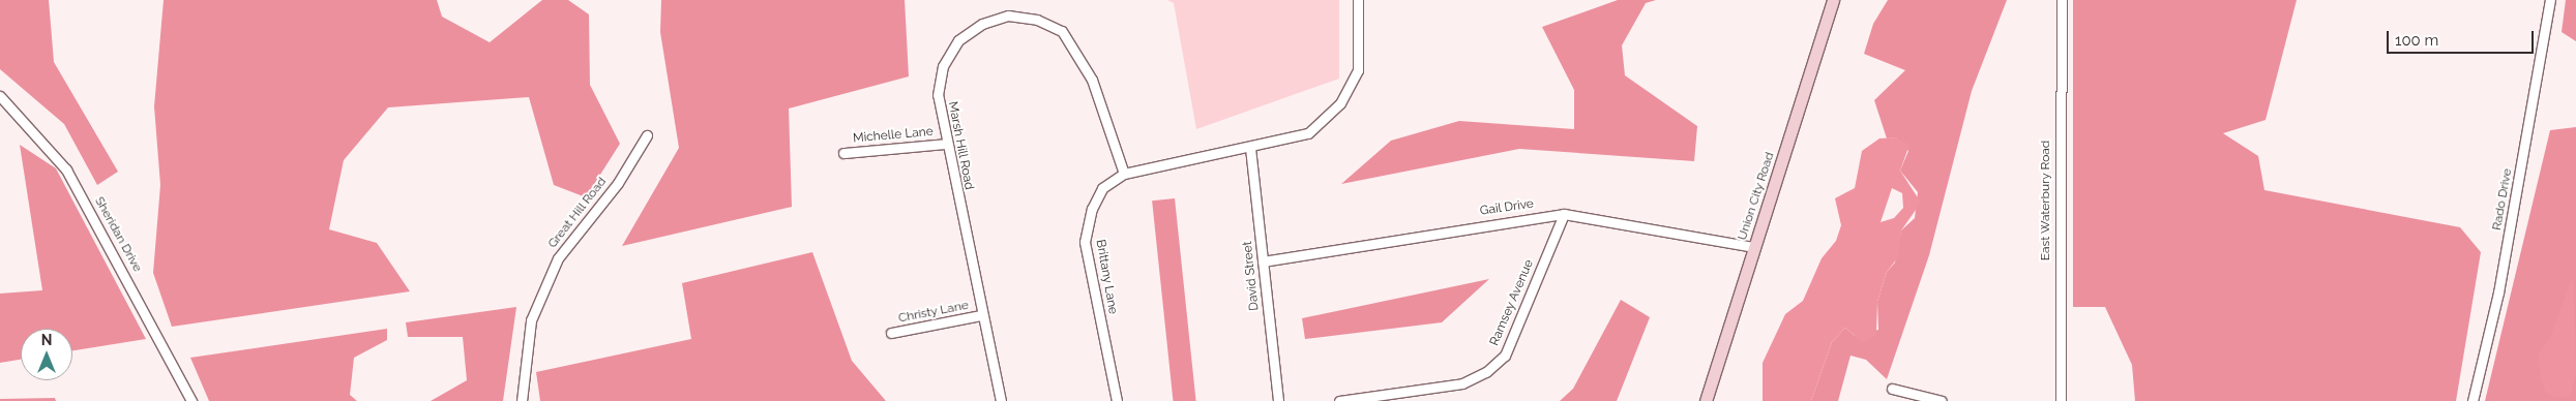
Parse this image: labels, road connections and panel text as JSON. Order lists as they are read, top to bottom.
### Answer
{
  "streets": {
    "main road": ["Union City Road"],
    "street": [
      "Michelle Lane",
      "Marsh Hill Road",
      "Rado Drive",
      "East Waterbury Road",
      "Gail Drive",
      "Great Hill Road",
      "Sheridan Drive",
      "David Street",
      "Brittany Lane",
      "Ramsey Avenue",
      "Christy Lane"
    ]
  },
  "crossings": [
    ["Michelle Lane", "Marsh Hill Road"],
    ["Marsh Hill Road", "Brittany Lane"],
    ["Marsh Hill Road", "Christy Lane"],
    ["Union City Road", "Gail Drive"],
    ["Gail Drive", "David Street"],
    ["Gail Drive", "Ramsey Avenue"],
    ["David Street", "Brittany Lane"]
  ],
  "scale_bar": "100 m",
  "north": "top"
}
